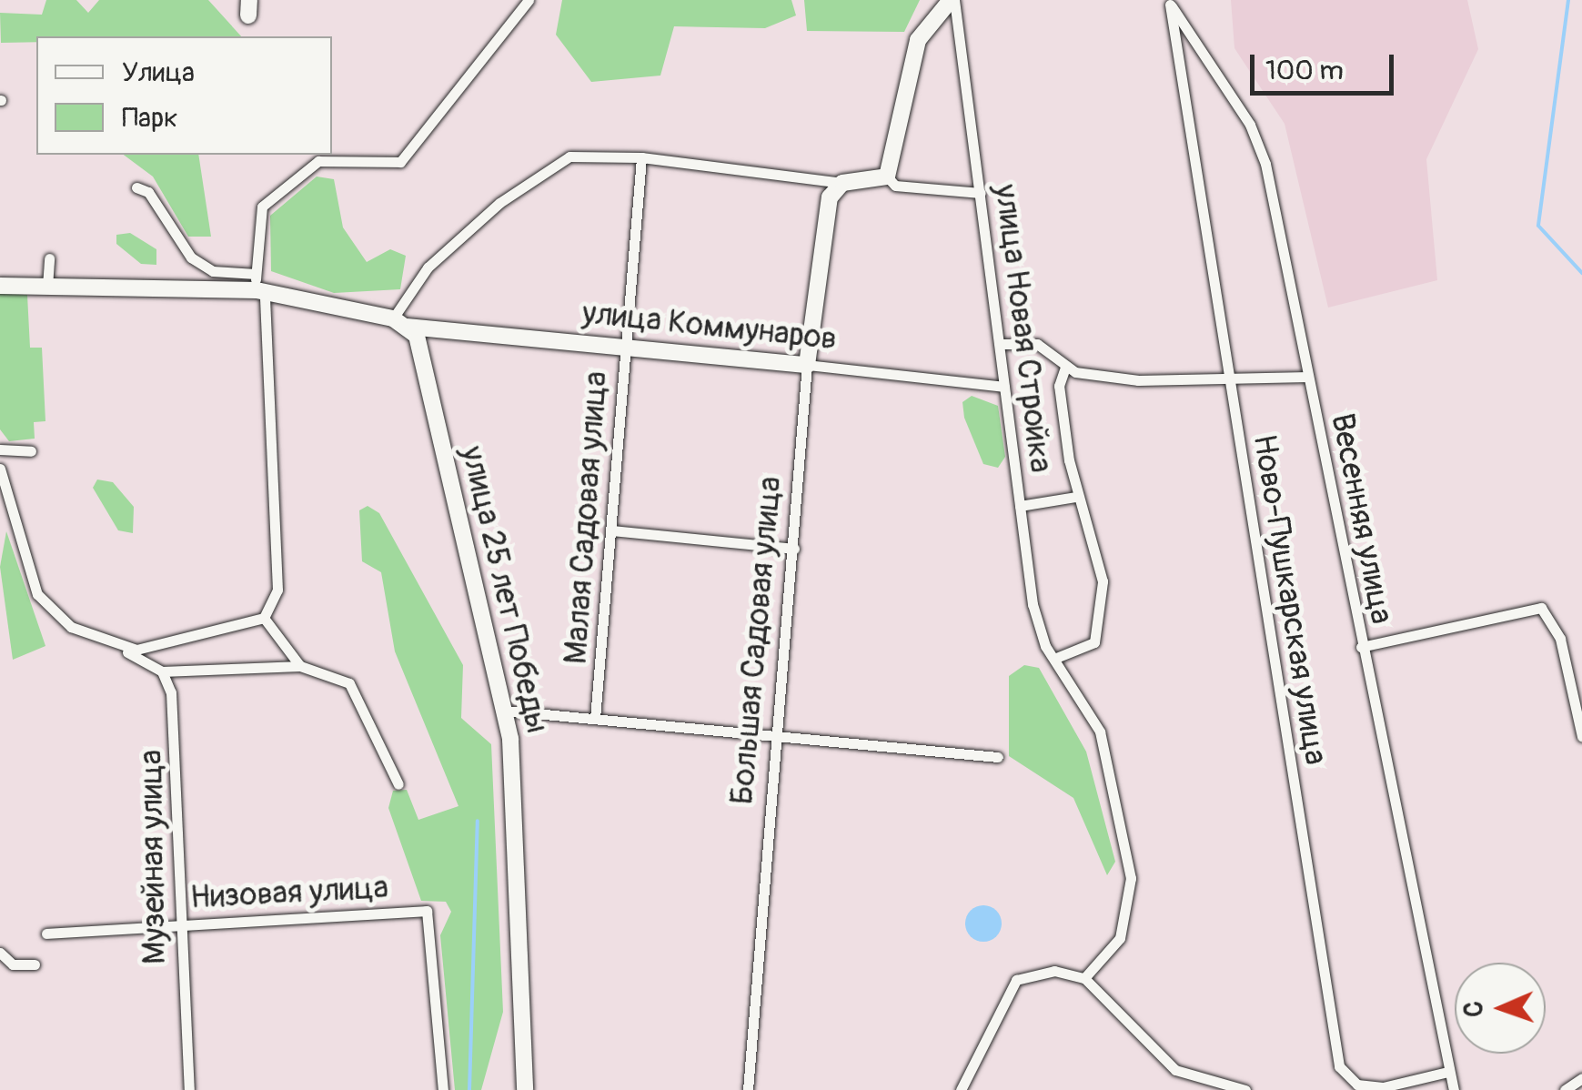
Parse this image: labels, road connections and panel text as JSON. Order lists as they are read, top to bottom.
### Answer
{
  "streets": {
    "main road": ["улица Коммунаров", "улица 25 лет Победы", "Большая Садовая улица"],
    "street": [
      "улица Новая Стройка",
      "Малая Садовая улица",
      "Весенняя улица",
      "Ново-Пушкарская улица",
      "Музейная улица",
      "Низовая улица"
    ]
  },
  "crossings": [
    ["улица Коммунаров", "улица Новая Стройка"],
    ["улица Коммунаров", "Малая Садовая улица"],
    ["улица Коммунаров", "улица 25 лет Победы"],
    ["улица Коммунаров", "Большая Садовая улица"],
    ["Весенняя улица", "Ново-Пушкарская улица"],
    ["Музейная улица", "Низовая улица"]
  ],
  "legend": ["Улица", "Парк"],
  "scale_bar": "100 m",
  "north": "left"
}
